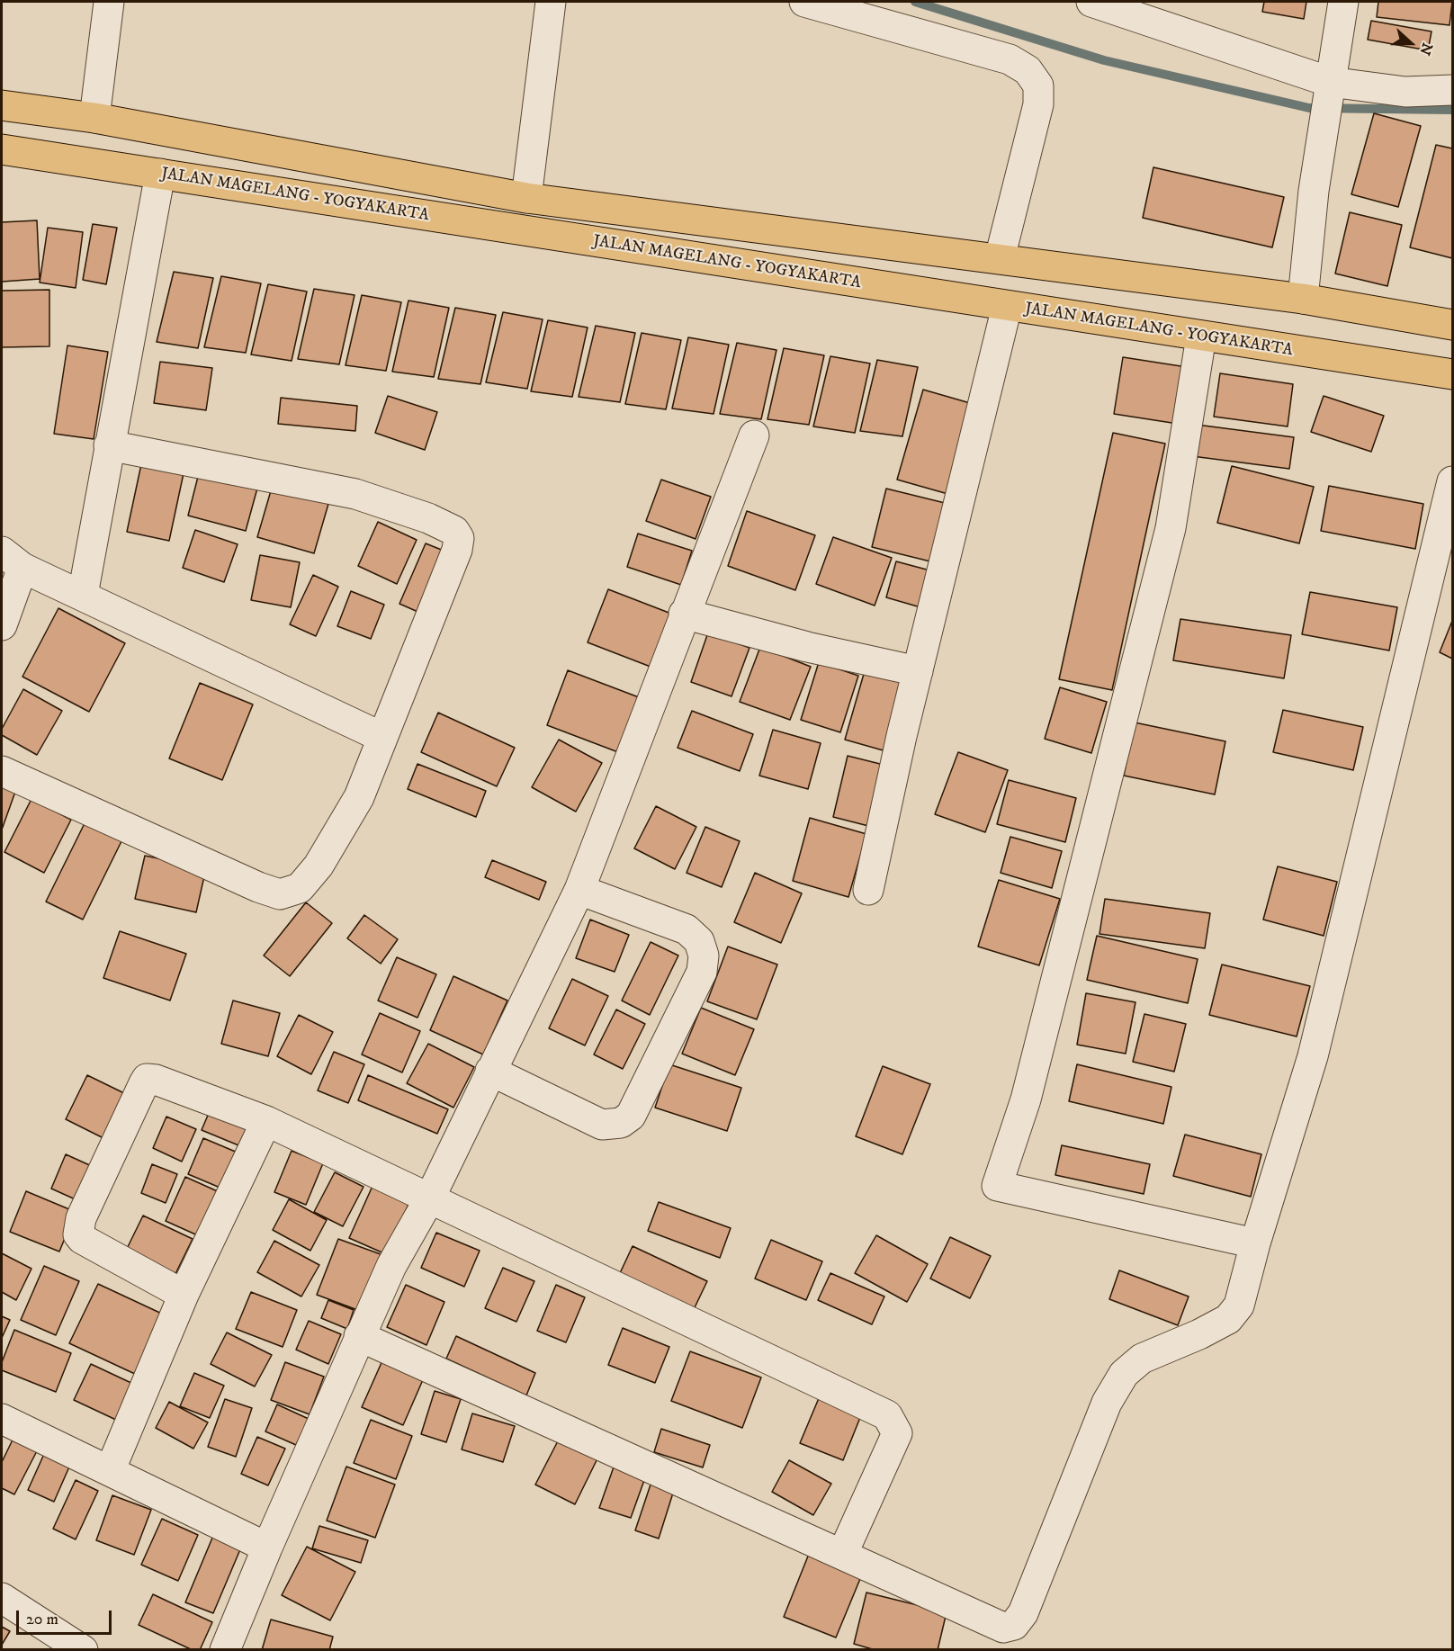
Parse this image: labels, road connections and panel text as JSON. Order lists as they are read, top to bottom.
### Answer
{
  "streets": {
    "highway": ["JALAN MAGELANG - YOGYAKARTA"]
  },
  "scale_bar": "20 m",
  "north": "right"
}
